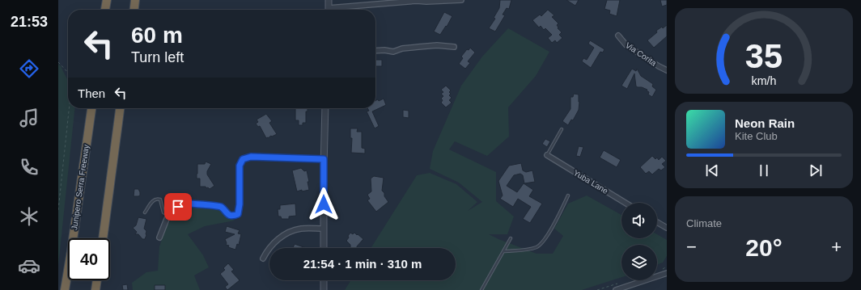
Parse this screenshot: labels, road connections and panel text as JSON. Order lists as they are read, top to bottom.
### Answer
{
  "streets": {
    "highway": ["Junipero Serra Freeway"],
    "street": ["Via Corita", "Yuba Lane"]
  },
  "page": {
    "tabs": "21:53",
    "turn": ["60 m", "Turn left"],
    "then": "Then",
    "song": ["Neon Rain", "Kite Club"],
    "tile": "Climate",
    "heat": ["−", "20°", "+"],
    "limit": "40",
    "trip": "21:54 · 1 min · 310 m",
    "gauge": ["35", "km/h"]
  }
}
